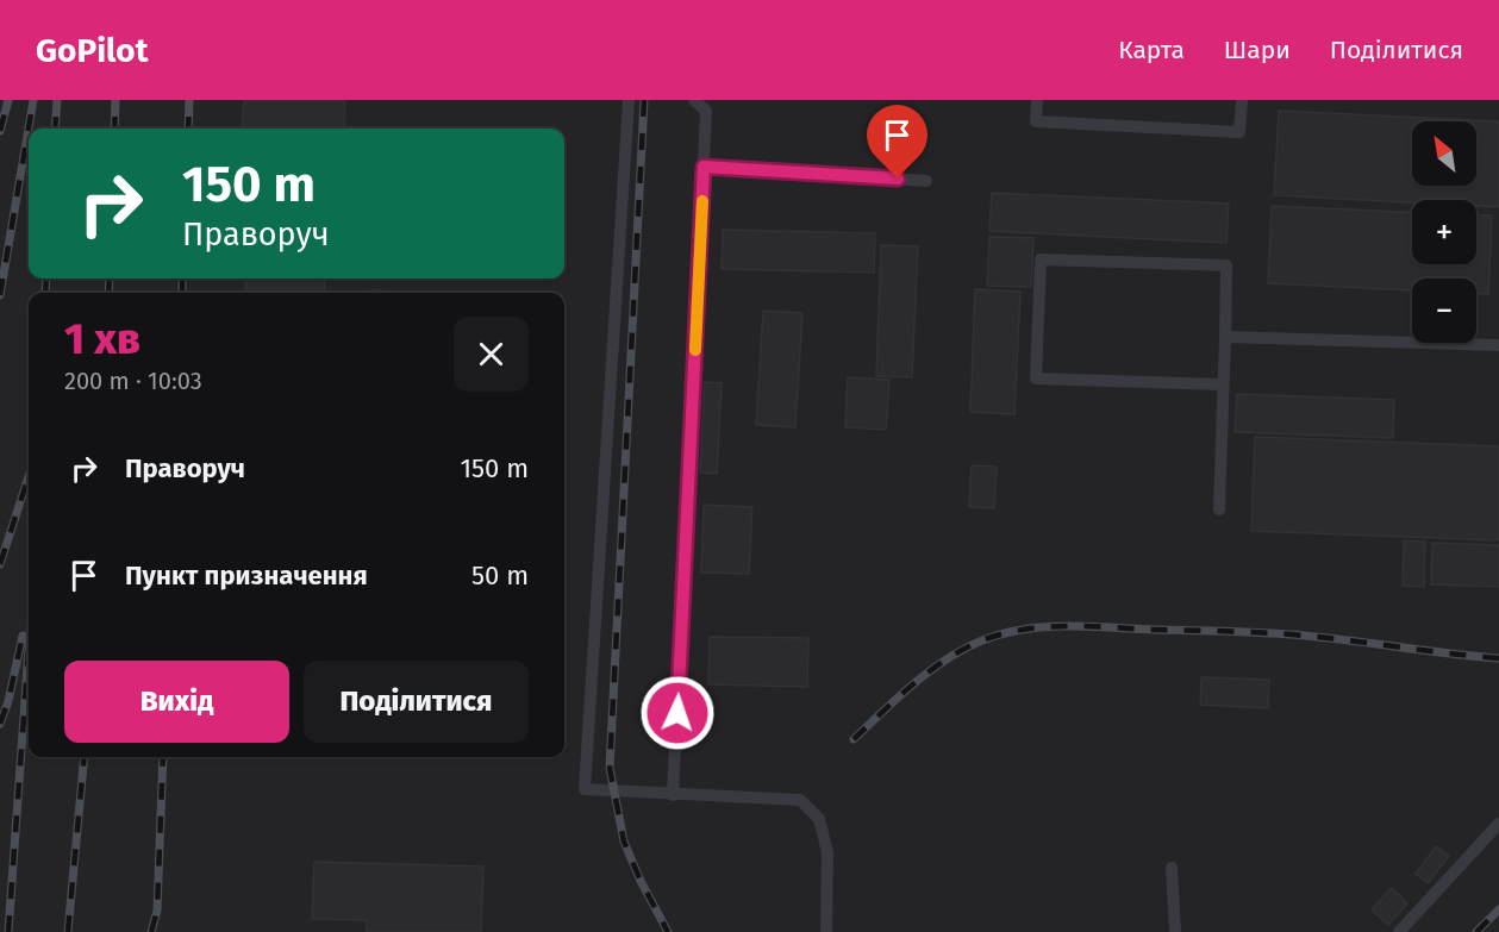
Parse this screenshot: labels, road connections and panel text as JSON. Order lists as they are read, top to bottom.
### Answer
{
  "north": "top left",
  "page": {
    "header": "GoPilot",
    "nav": ["Карта", "Шари", "Поділитися"],
    "map_buttons": ["+", "−"],
    "turn": ["150 m", "Праворуч"],
    "heading": ["1 хв", "200 m · 10:03"],
    "list": [
      {
        "name": "Праворуч",
        "value": "150 m"
      },
      {
        "name": "Пункт призначення",
        "value": "50 m"
      }
    ],
    "buttons": ["Вихід", "Поділитися"]
  }
}
